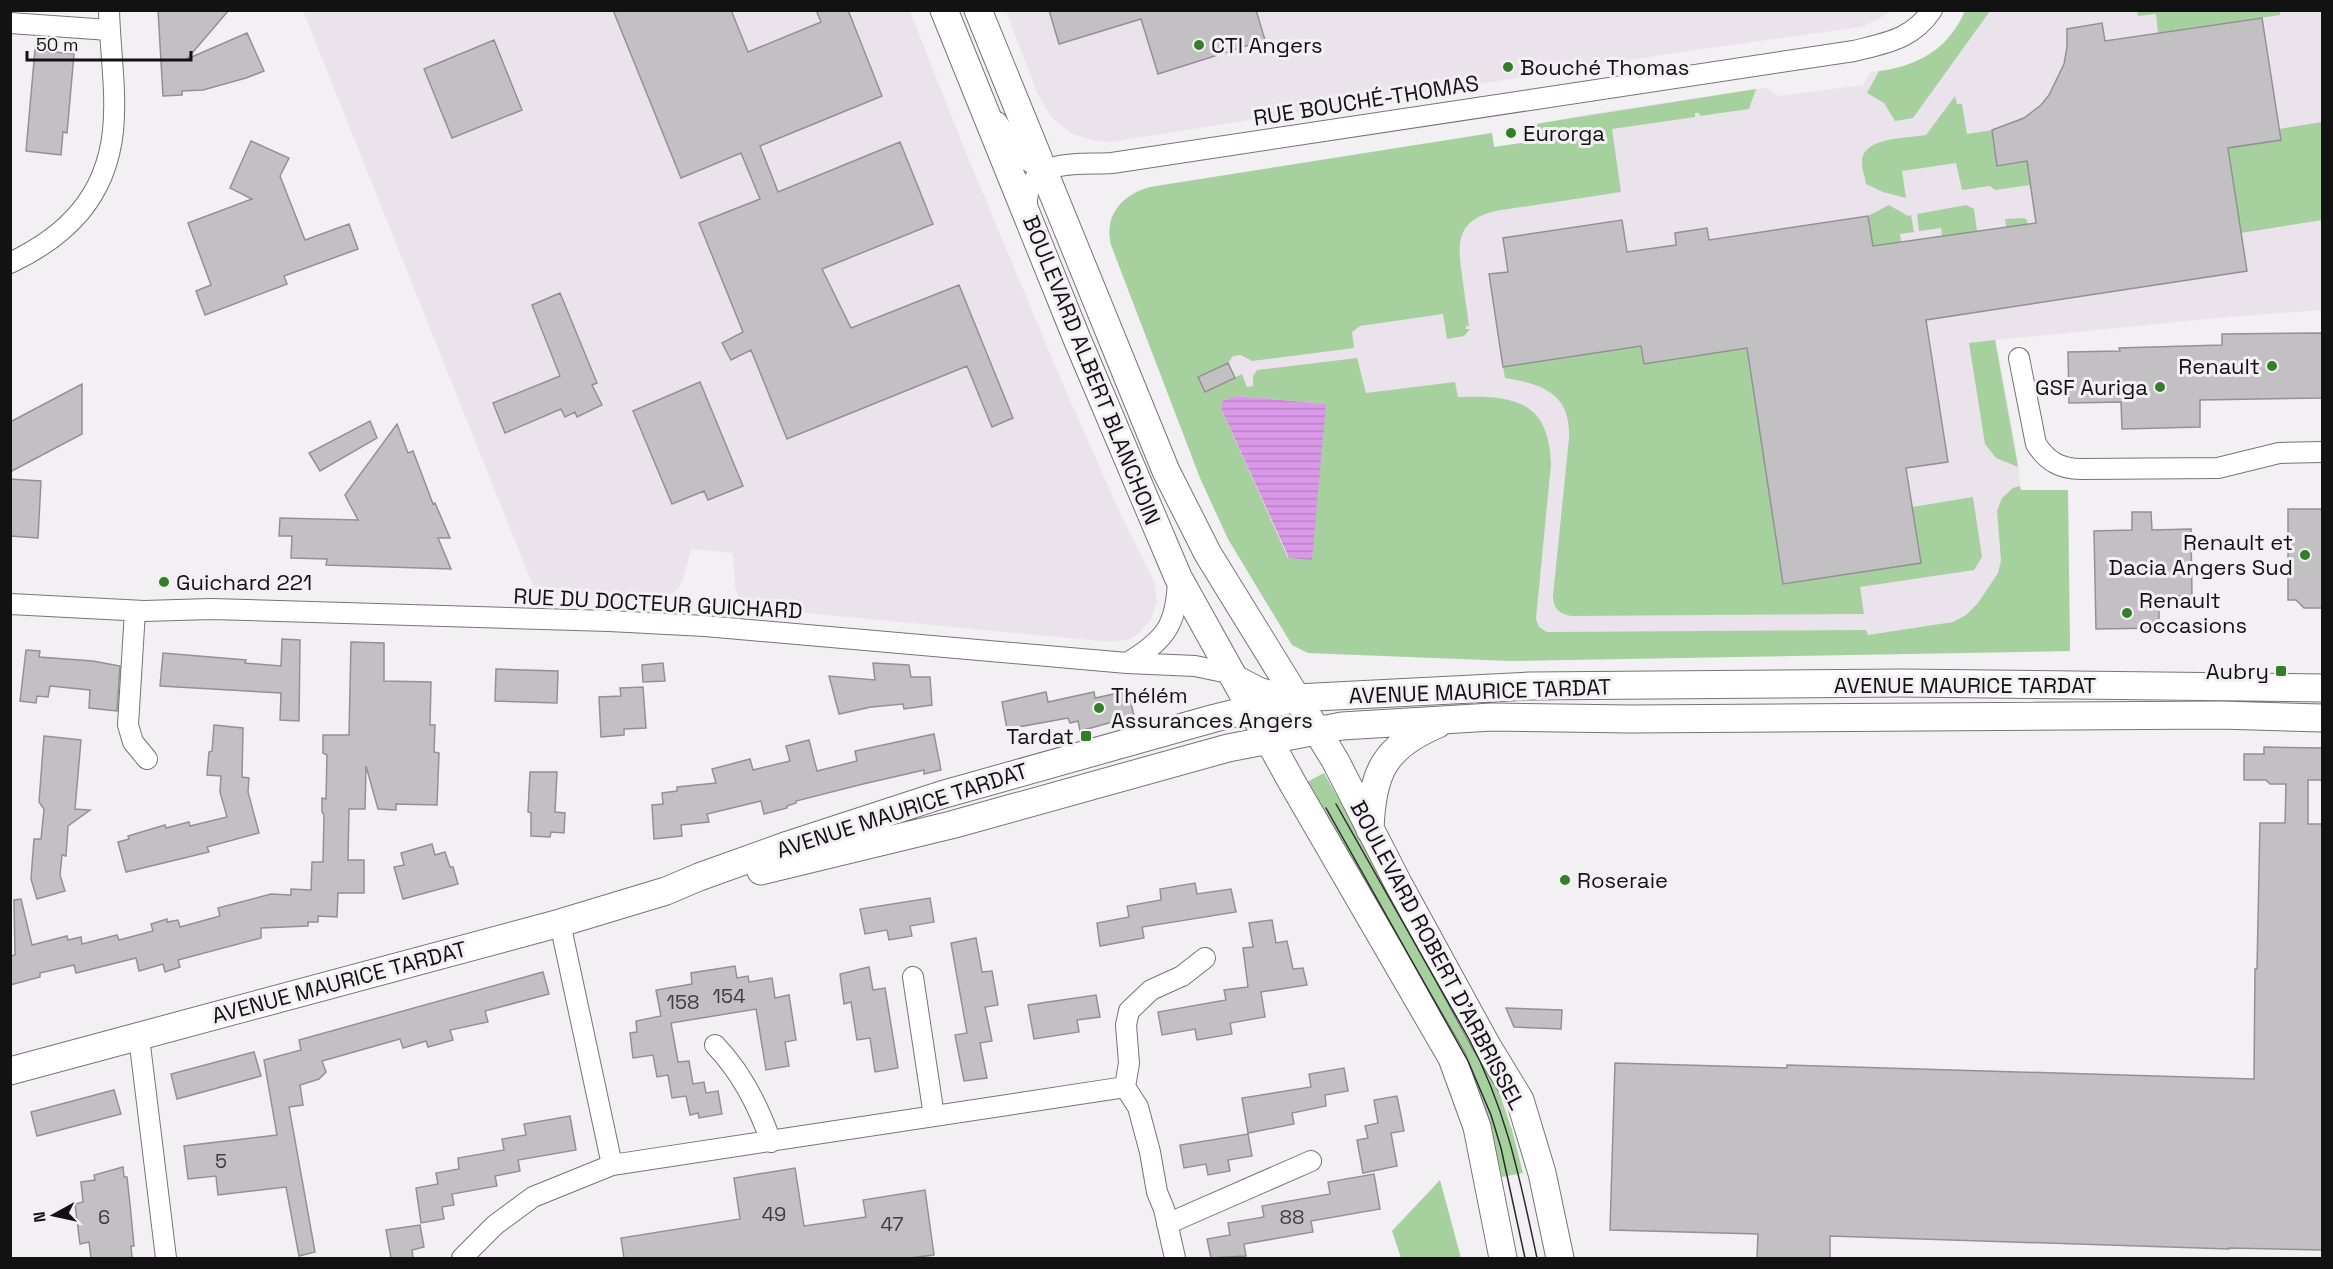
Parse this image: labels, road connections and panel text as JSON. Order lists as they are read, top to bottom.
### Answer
{
  "streets": {
    "street": [
      "RUE BOUCHÉ-THOMAS",
      "BOULEVARD ALBERT BLANCHOIN",
      "RUE DU DOCTEUR GUICHARD",
      "AVENUE MAURICE TARDAT",
      "BOULEVARD ROBERT D'ARBRISSEL"
    ]
  },
  "crossings": [
    ["RUE BOUCHÉ-THOMAS", "BOULEVARD ALBERT BLANCHOIN"],
    ["BOULEVARD ALBERT BLANCHOIN", "RUE DU DOCTEUR GUICHARD"],
    ["BOULEVARD ALBERT BLANCHOIN", "AVENUE MAURICE TARDAT"],
    ["BOULEVARD ALBERT BLANCHOIN", "BOULEVARD ROBERT D'ARBRISSEL"],
    ["RUE DU DOCTEUR GUICHARD", "AVENUE MAURICE TARDAT"],
    ["RUE DU DOCTEUR GUICHARD", "BOULEVARD ROBERT D'ARBRISSEL"],
    ["AVENUE MAURICE TARDAT", "BOULEVARD ROBERT D'ARBRISSEL"]
  ],
  "places": {
    "other": [
      "CTI Angers",
      "Bouché Thomas",
      "Eurorga",
      "Renault",
      "GSF Auriga",
      "Renault et Dacia Angers Sud",
      "Guichard 221",
      "Renault occasions",
      "Thélém Assurances Angers",
      "Roseraie"
    ],
    "transit": ["Aubry", "Tardat"]
  },
  "house_numbers": [
    "154",
    "158",
    "5",
    "49",
    "6",
    "88",
    "47"
  ],
  "scale_bar": "50 m",
  "north": "left"
}
